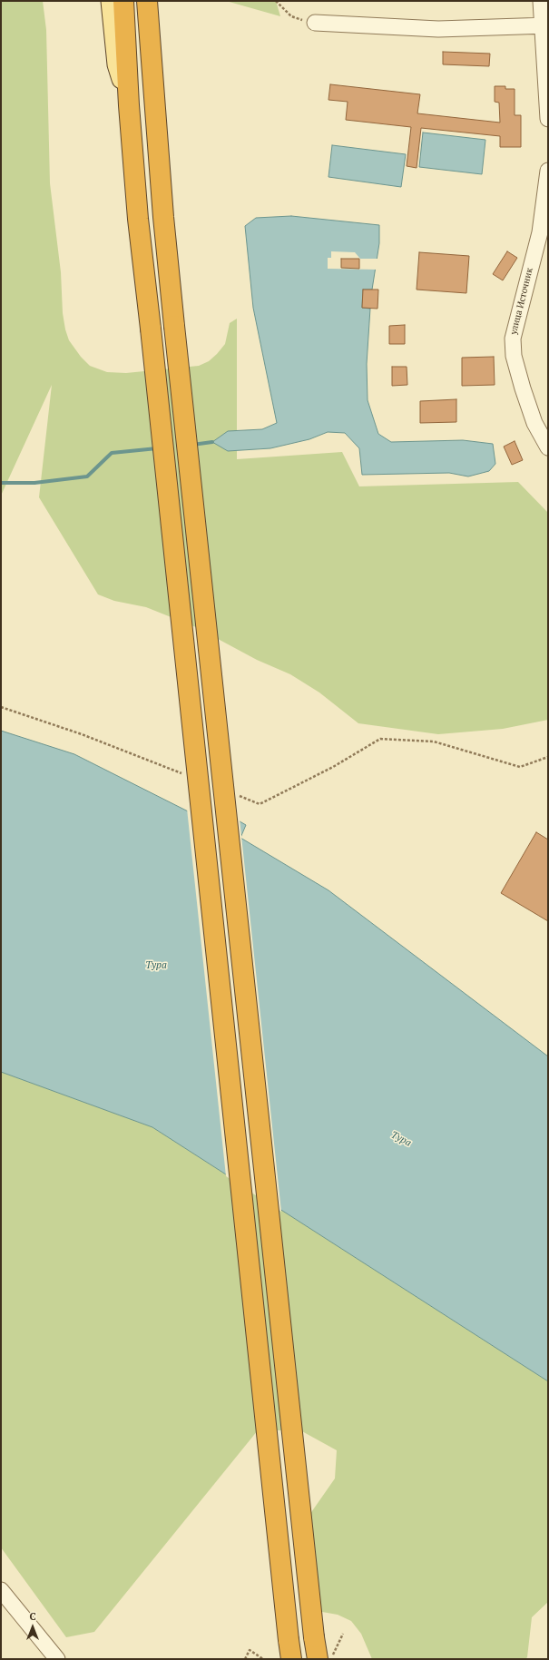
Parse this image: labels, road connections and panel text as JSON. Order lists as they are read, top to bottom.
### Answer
{
  "streets": {
    "street": ["улица Источник"]
  },
  "water": ["Тура"],
  "north": "top"
}
